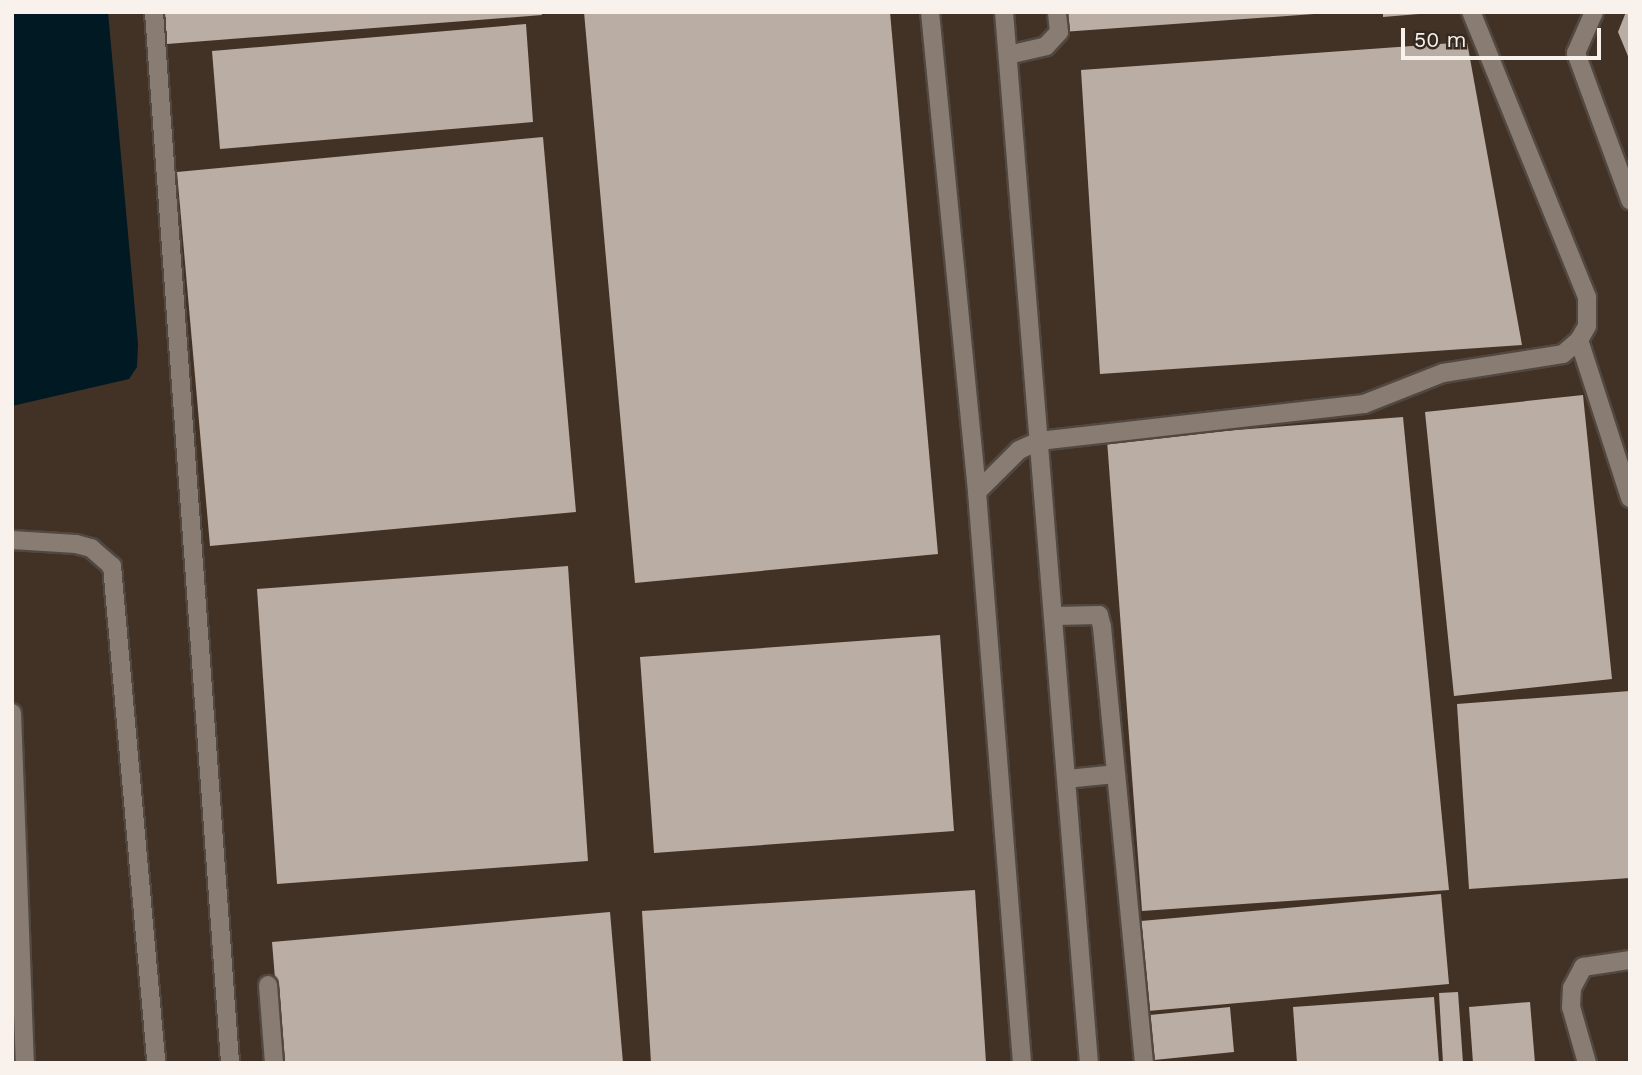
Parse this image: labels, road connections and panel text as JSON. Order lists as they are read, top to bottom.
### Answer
{
  "scale_bar": "50 m"
}
